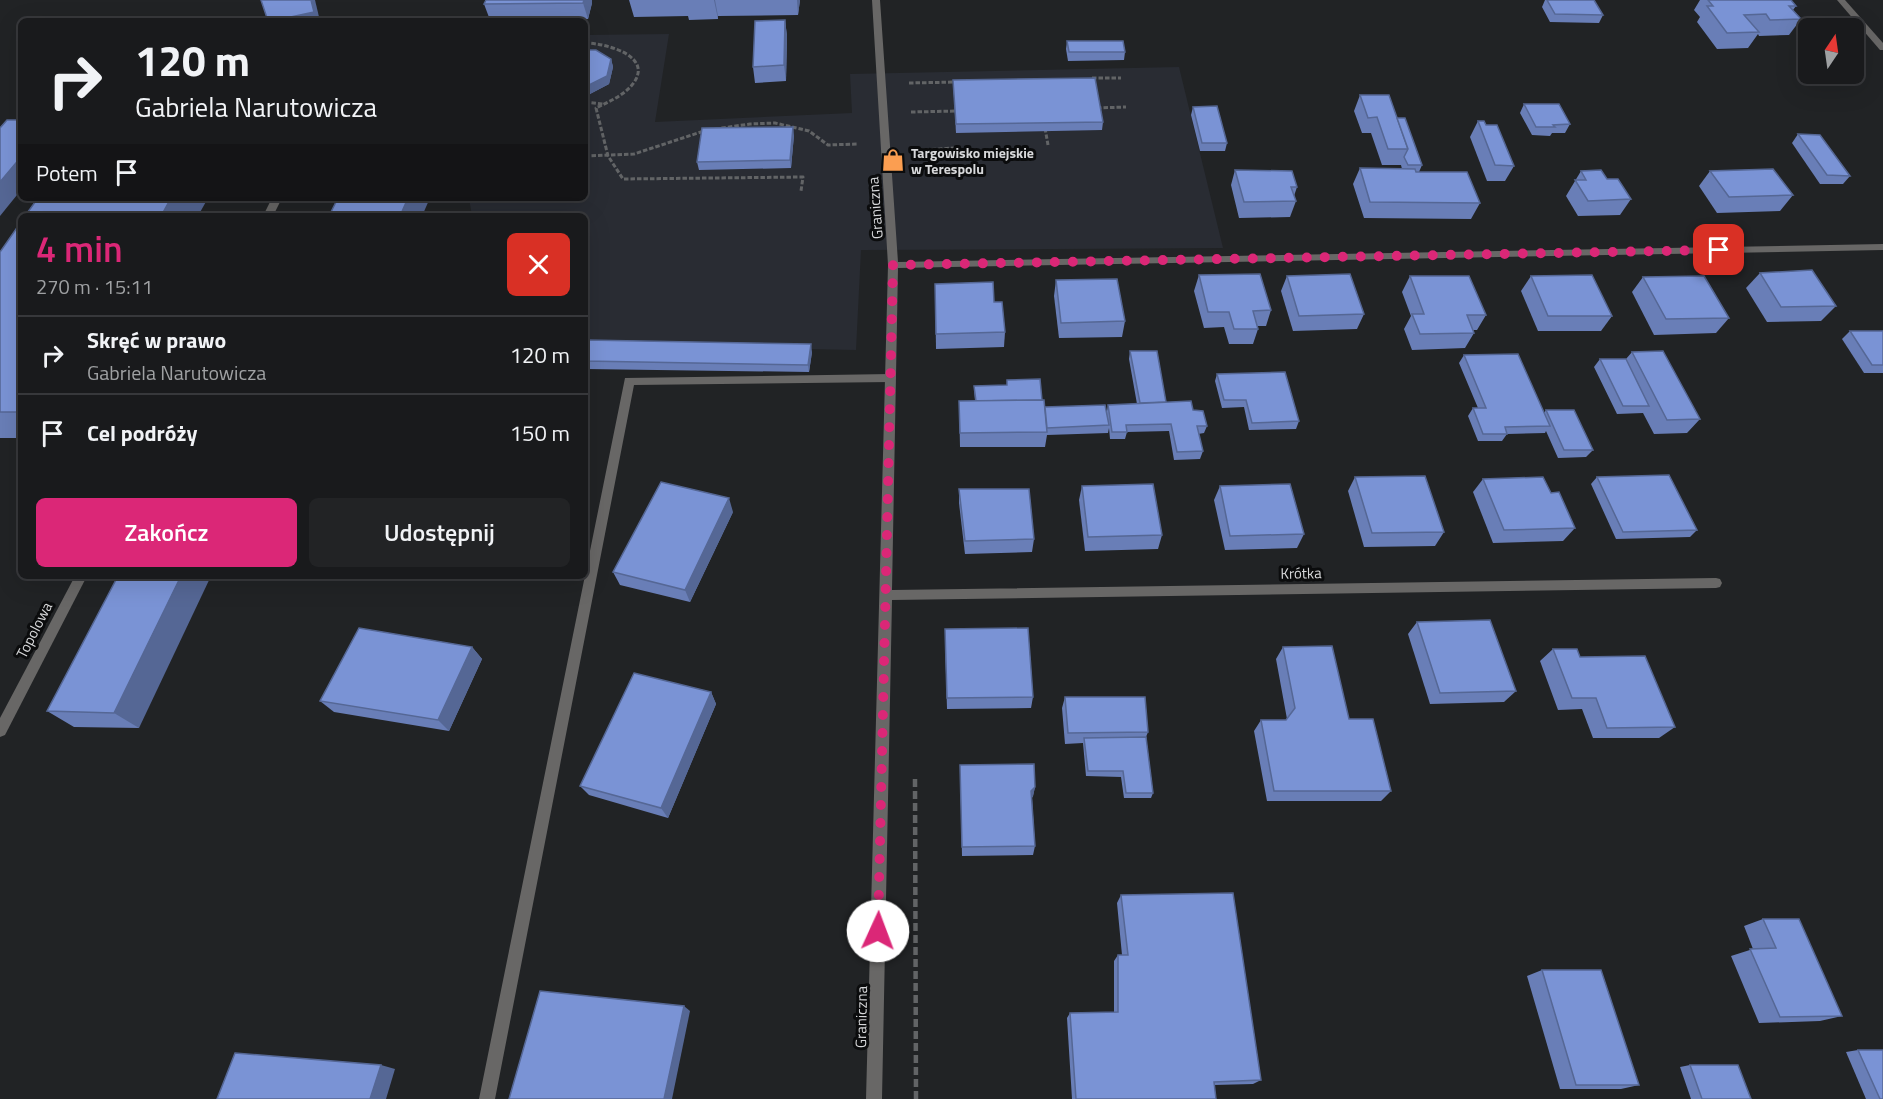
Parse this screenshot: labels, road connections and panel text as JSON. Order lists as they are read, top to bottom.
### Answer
{
  "streets": {
    "street": ["Graniczna", "Krótka", "Topolowa"]
  },
  "crossings": [
    ["Graniczna", "Krótka"]
  ],
  "places": {
    "shop": ["Targowisko miejskie w Terespolu"]
  },
  "north": "top",
  "page": {
    "turn": ["120 m", "Gabriela Narutowicza"],
    "then": "Potem",
    "heading": ["4 min", "270 m · 15:11"],
    "list": [
      {
        "name": "Skręć w prawo",
        "note": "Gabriela Narutowicza",
        "value": "120 m"
      },
      {
        "name": "Cel podróży",
        "value": "150 m"
      }
    ],
    "buttons": ["Zakończ", "Udostępnij"]
  }
}
